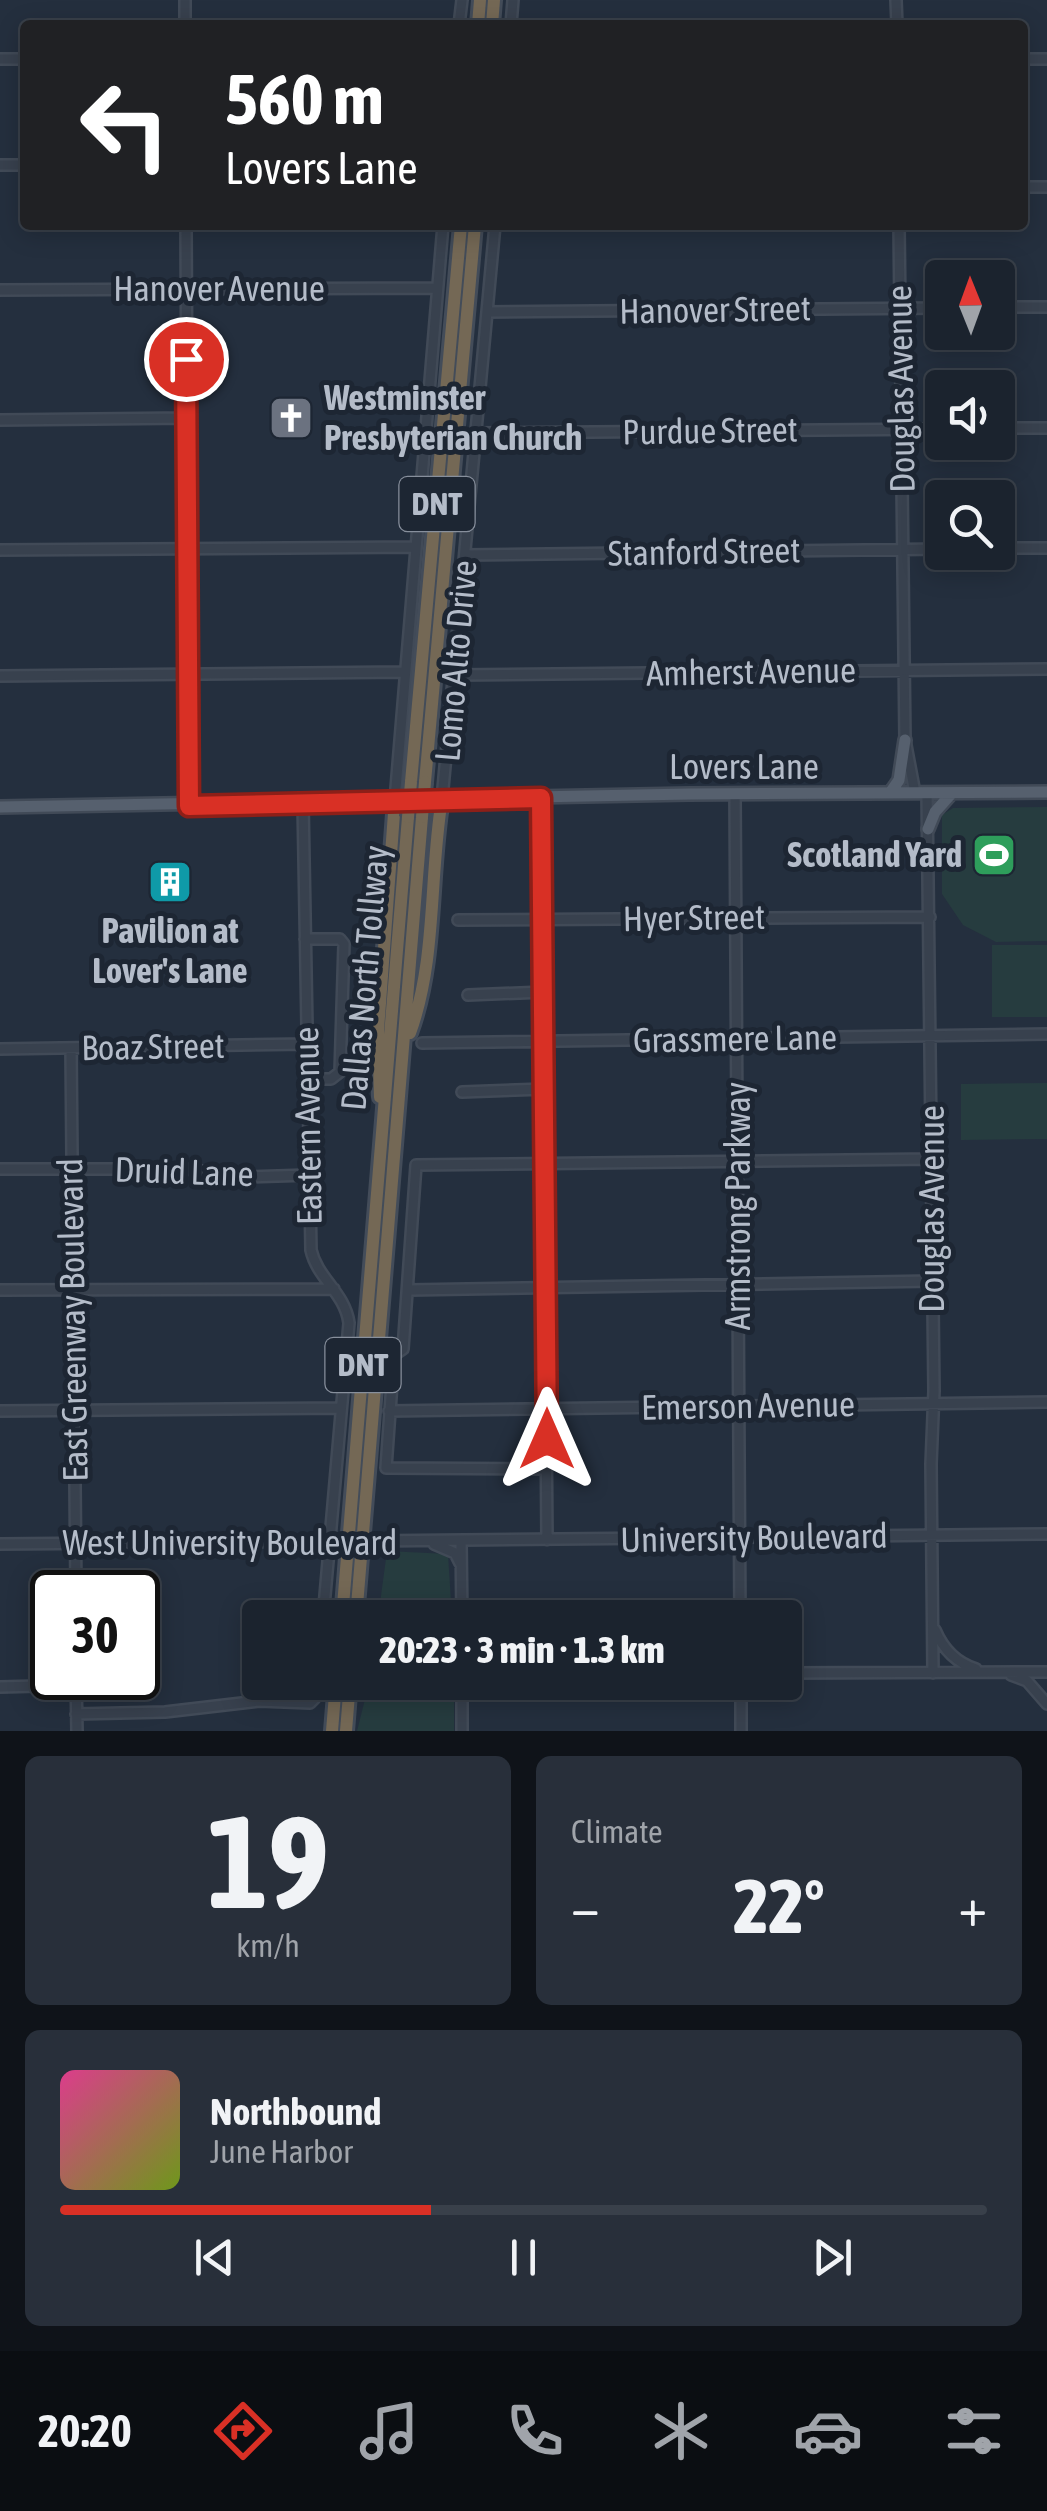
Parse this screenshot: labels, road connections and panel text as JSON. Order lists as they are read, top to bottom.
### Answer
{
  "streets": {
    "highway": ["DNT", "Dallas North Tollway"],
    "main road": ["Lovers Lane"],
    "street": [
      "Hanover Avenue",
      "Hanover Street",
      "Douglas Avenue",
      "Purdue Street",
      "Stanford Street",
      "Lomo Alto Drive",
      "Amherst Avenue",
      "Hyer Street",
      "Grassmere Lane",
      "Boaz Street",
      "Eastern Avenue",
      "Druid Lane",
      "Armstrong Parkway",
      "East Greenway Boulevard",
      "Emerson Avenue",
      "University Boulevard",
      "West University Boulevard"
    ]
  },
  "crossings": [
    ["Hanover Street", "Douglas Avenue"],
    ["Hanover Street", "Lomo Alto Drive"],
    ["Douglas Avenue", "Purdue Street"],
    ["Douglas Avenue", "Stanford Street"],
    ["Douglas Avenue", "Amherst Avenue"],
    ["Douglas Avenue", "Lovers Lane"],
    ["Douglas Avenue", "Hyer Street"],
    ["Douglas Avenue", "Grassmere Lane"],
    ["Douglas Avenue", "Emerson Avenue"],
    ["Douglas Avenue", "University Boulevard"],
    ["Purdue Street", "Lomo Alto Drive"],
    ["Stanford Street", "Lomo Alto Drive"],
    ["Lomo Alto Drive", "Amherst Avenue"],
    ["Lomo Alto Drive", "Lovers Lane"],
    ["Lovers Lane", "Eastern Avenue"],
    ["Lovers Lane", "Armstrong Parkway"],
    ["Hyer Street", "Armstrong Parkway"],
    ["Grassmere Lane", "Armstrong Parkway"],
    ["Boaz Street", "Eastern Avenue"],
    ["Boaz Street", "East Greenway Boulevard"],
    ["Eastern Avenue", "Druid Lane"],
    ["Eastern Avenue", "West University Boulevard"],
    ["Druid Lane", "East Greenway Boulevard"],
    ["Armstrong Parkway", "Emerson Avenue"],
    ["Armstrong Parkway", "University Boulevard"],
    ["East Greenway Boulevard", "West University Boulevard"],
    ["University Boulevard", "West University Boulevard"]
  ],
  "places": {
    "church": ["Westminster Presbyterian Church"],
    "sports": ["Scotland Yard"],
    "building": ["Pavilion at Lover's Lane"]
  },
  "north": "top",
  "page": {
    "turn": ["560 m", "Lovers Lane"],
    "limit": "30",
    "trip": "20:23 · 3 min · 1.3 km",
    "tile": [
      ["19", "km/h"],
      "Climate"
    ],
    "heat": ["−", "22°", "+"],
    "song": ["Northbound", "June Harbor"],
    "tabs": "20:20"
  }
}
